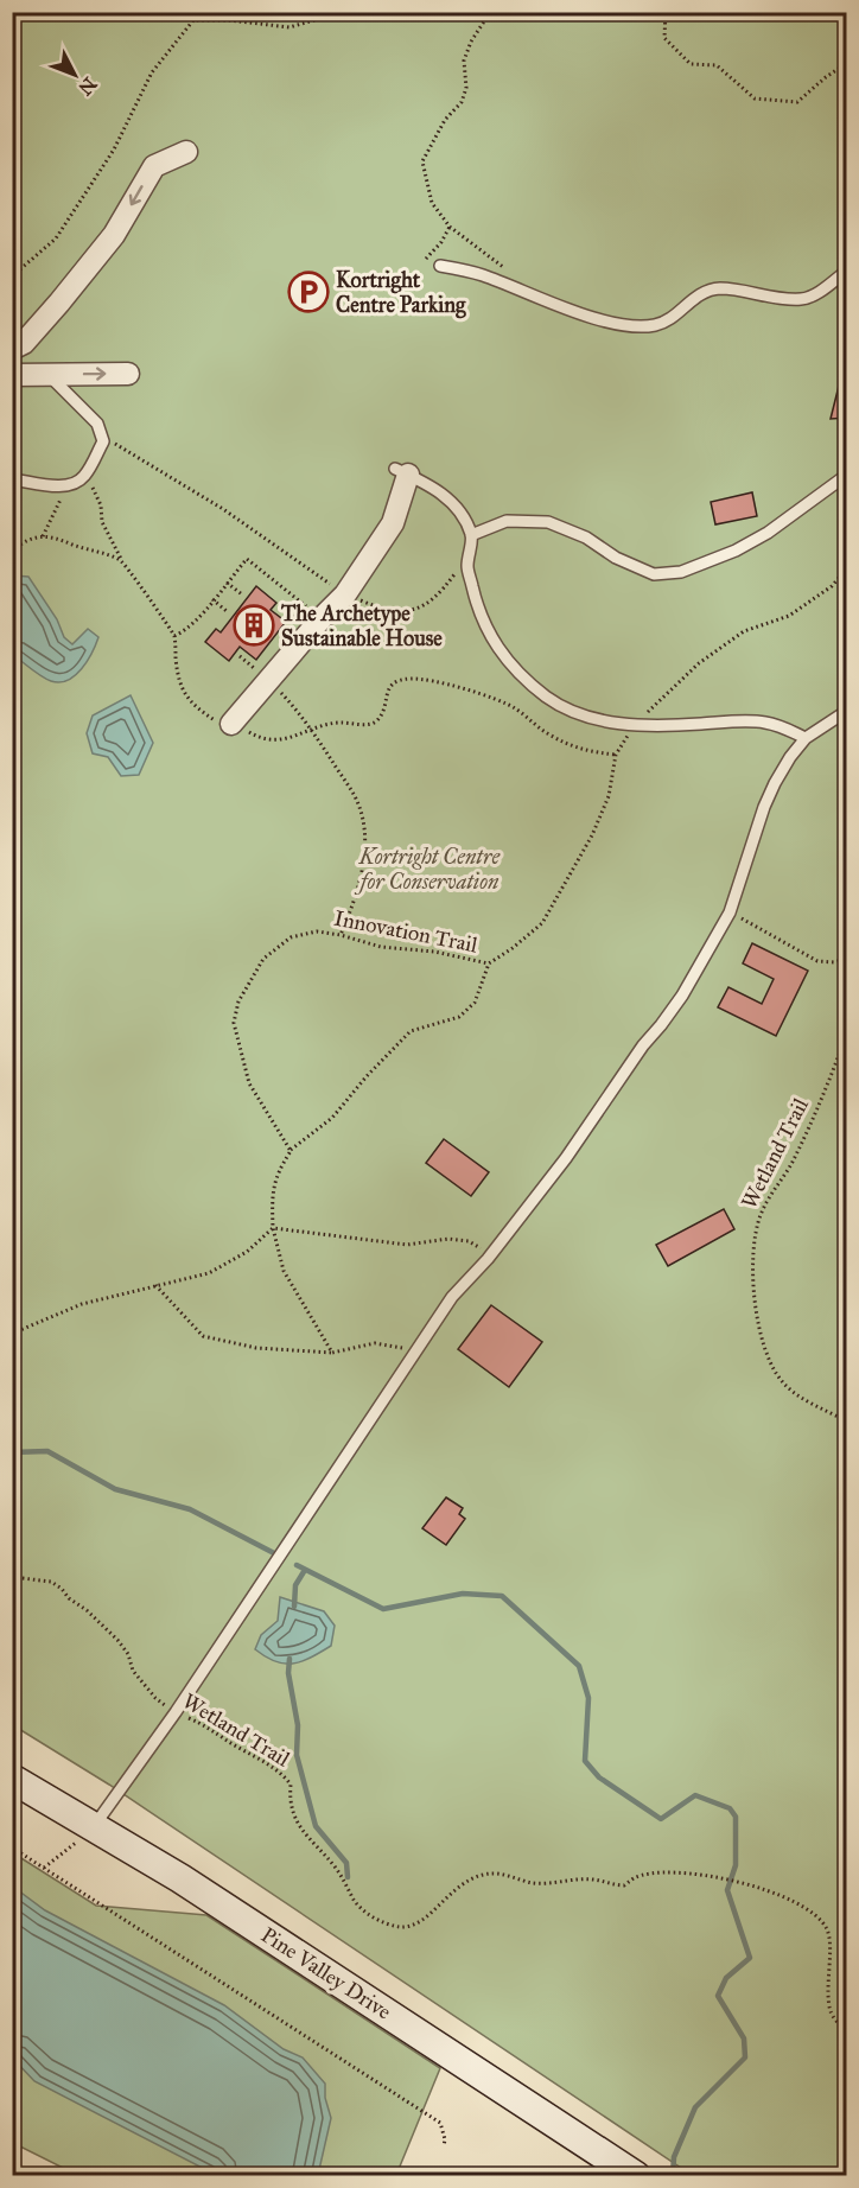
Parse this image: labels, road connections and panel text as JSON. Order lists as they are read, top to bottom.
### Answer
{
  "streets": {
    "street": ["Pine Valley Drive"],
    "path": ["Innovation Trail", "Wetland Trail"]
  },
  "parks": ["Kortright Centre for Conservation"],
  "places": {
    "parking": ["Kortright Centre Parking"],
    "building": ["The Archetype Sustainable House"]
  },
  "north": "bottom right"
}
